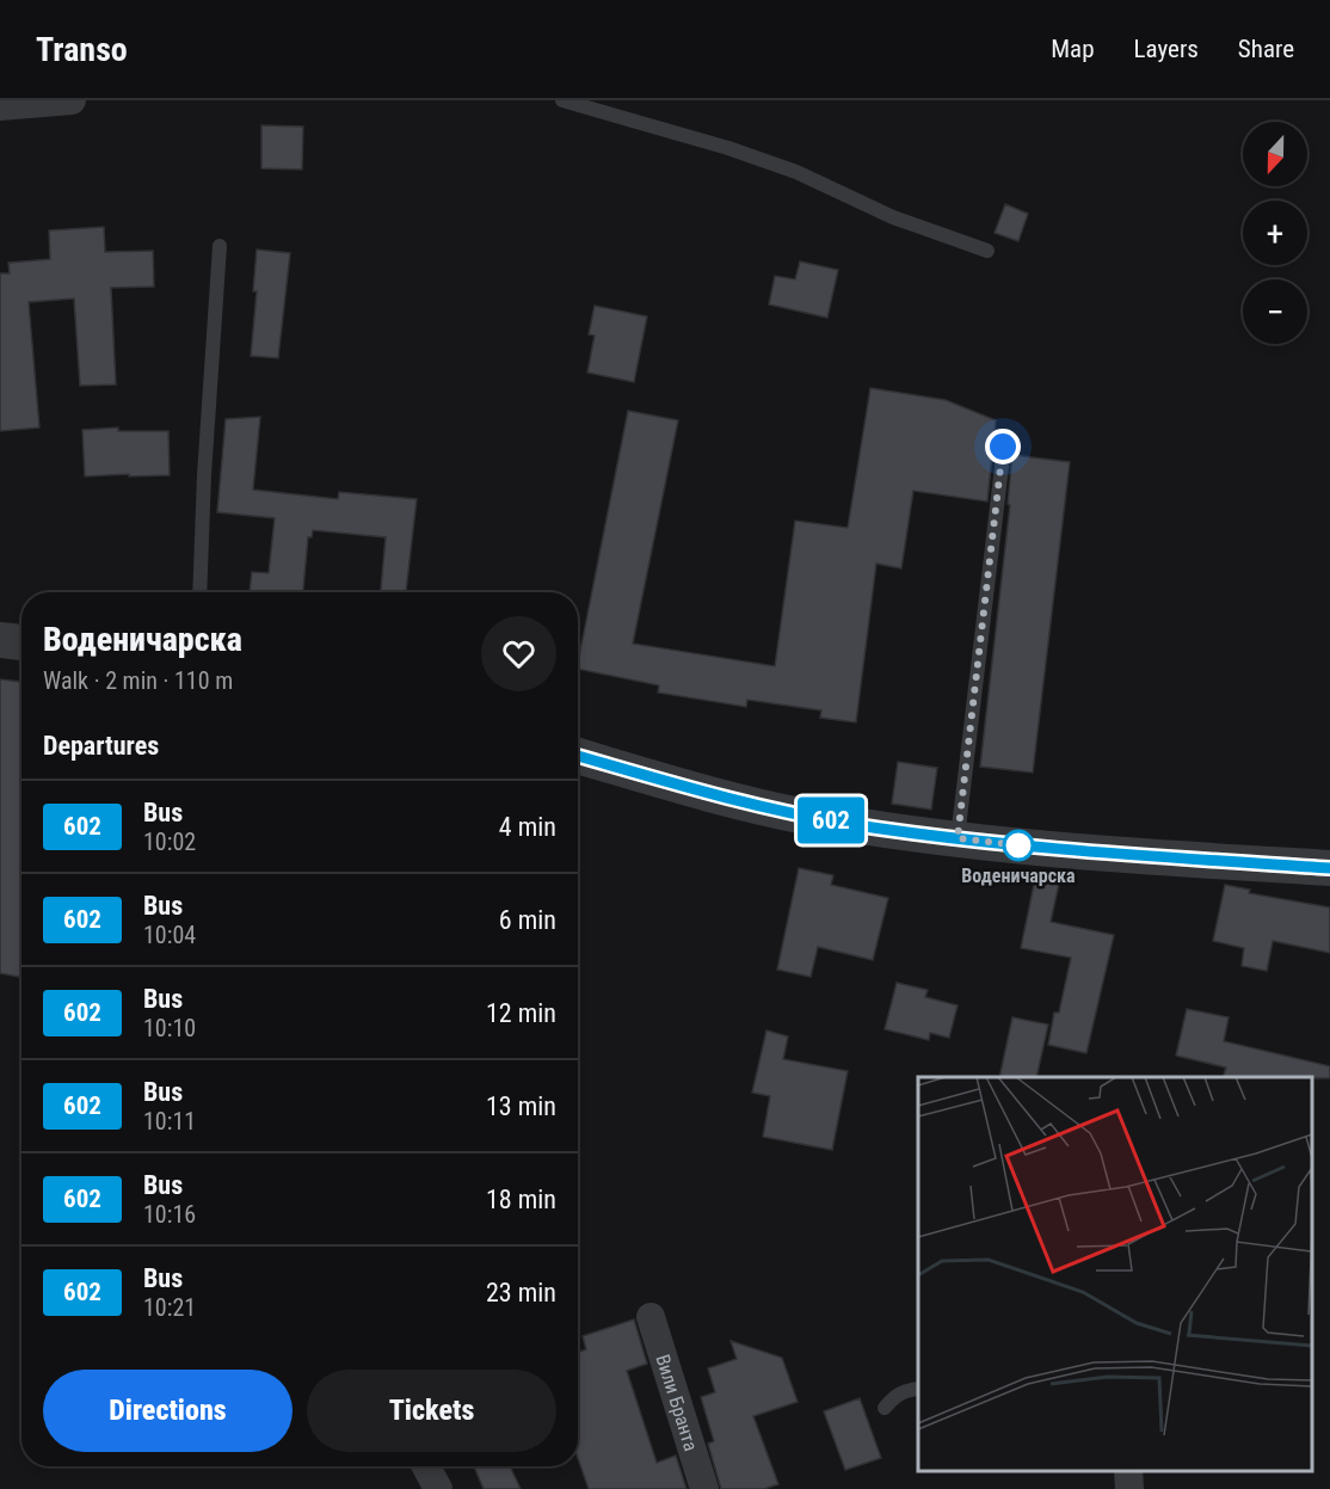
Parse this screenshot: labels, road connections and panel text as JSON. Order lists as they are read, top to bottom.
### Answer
{
  "streets": {
    "street": ["Вили Бранта"]
  },
  "places": ["Воденичарска"],
  "lines": ["bus line 602"],
  "north": "bottom",
  "page": {
    "header": "Transo",
    "nav": ["Map", "Layers", "Share"],
    "on_map": "602",
    "map_buttons": ["+", "−"],
    "heading": [
      ["Воденичарска", "Walk · 2 min · 110 m"],
      "Departures"
    ],
    "list": [
      {
        "mark": "602",
        "name": "Bus",
        "note": "10:02",
        "value": "4 min"
      },
      {
        "mark": "602",
        "name": "Bus",
        "note": "10:04",
        "value": "6 min"
      },
      {
        "mark": "602",
        "name": "Bus",
        "note": "10:10",
        "value": "12 min"
      },
      {
        "mark": "602",
        "name": "Bus",
        "note": "10:11",
        "value": "13 min"
      },
      {
        "mark": "602",
        "name": "Bus",
        "note": "10:16",
        "value": "18 min"
      },
      {
        "mark": "602",
        "name": "Bus",
        "note": "10:21",
        "value": "23 min"
      }
    ],
    "buttons": ["Directions", "Tickets"]
  }
}
